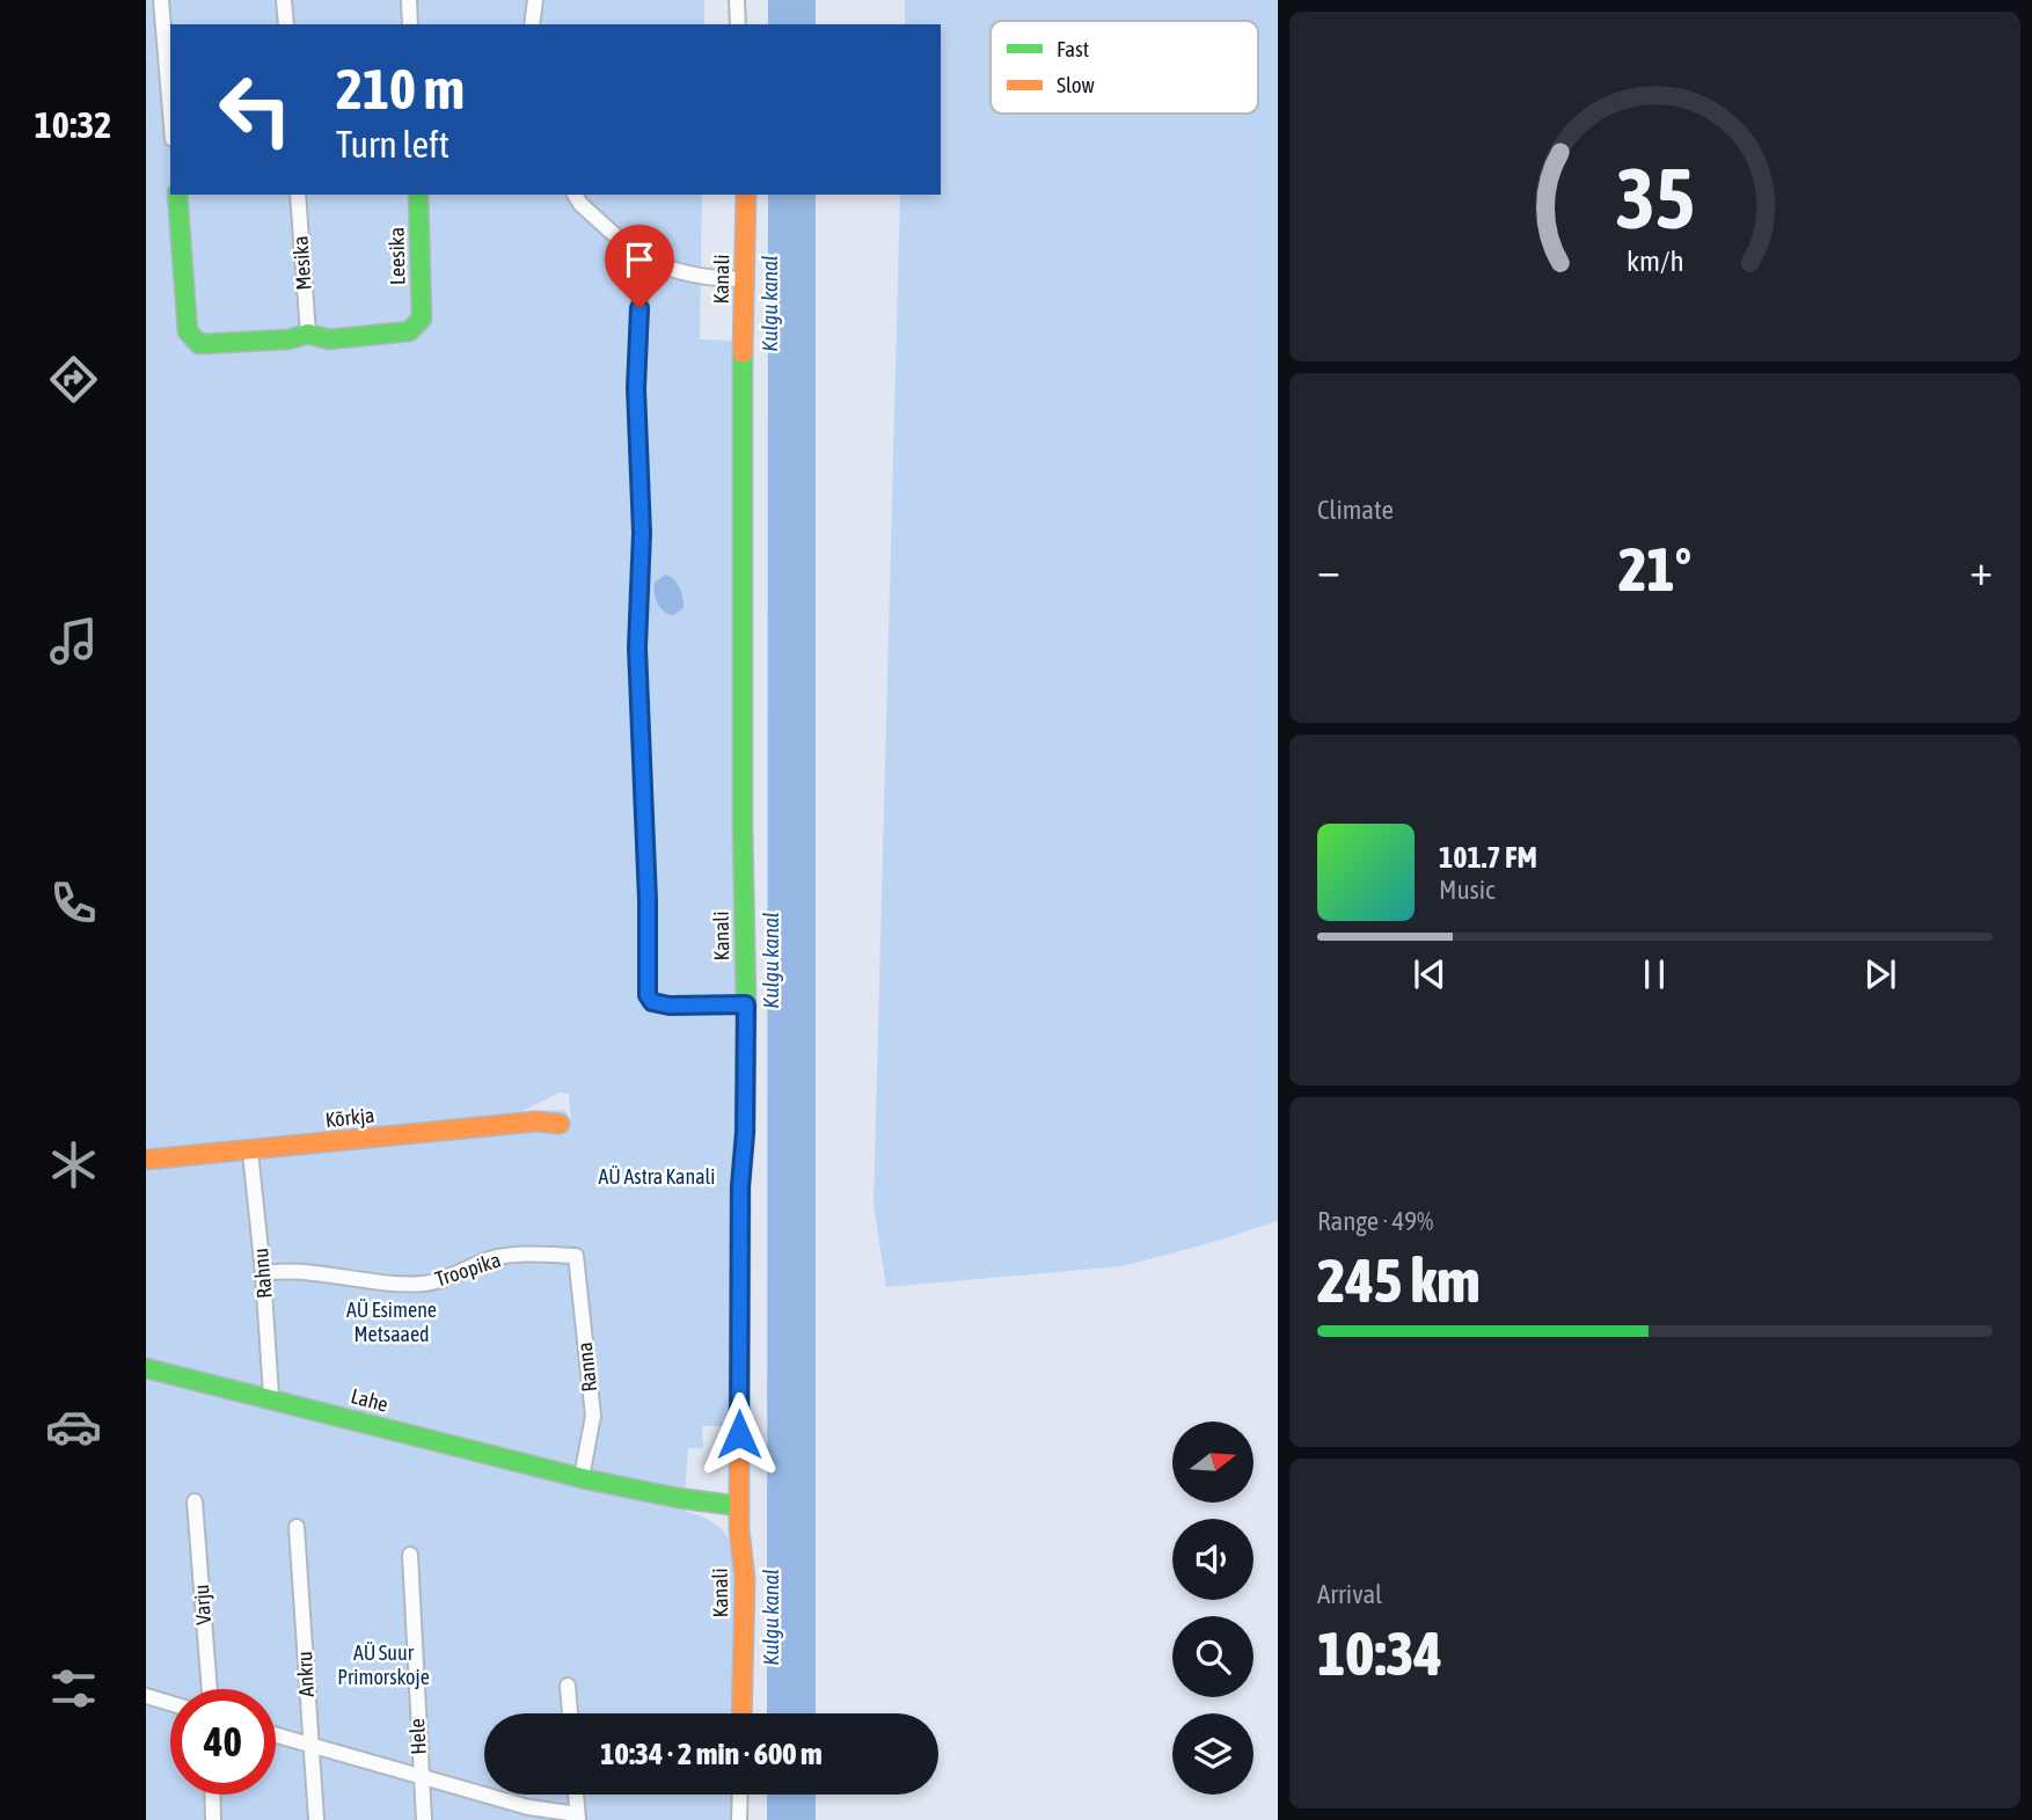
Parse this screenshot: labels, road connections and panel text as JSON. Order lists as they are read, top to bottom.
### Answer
{
  "streets": {
    "street": [
      "Leesika",
      "Mesika",
      "Kanali",
      "Kõrkja",
      "Troopika",
      "Rahnu",
      "Ranna",
      "Lahe",
      "Varju",
      "Ankru",
      "Hele"
    ]
  },
  "crossings": [
    ["Leesika", "Mesika"],
    ["Kanali", "Lahe"],
    ["Kõrkja", "Rahnu"],
    ["Troopika", "Rahnu"],
    ["Troopika", "Ranna"],
    ["Rahnu", "Lahe"],
    ["Ranna", "Lahe"]
  ],
  "water": ["Kulgu kanal"],
  "parks": ["AÜ Astra Kanali", "AÜ Esimene Metsaaed", "AÜ Suur Primorskoje"],
  "legend": ["Fast", "Slow"],
  "north": "right",
  "page": {
    "tabs": "10:32",
    "turn": ["210 m", "Turn left"],
    "tile": [
      "Climate",
      ["Range · 49%", "245 km"],
      ["Arrival", "10:34"]
    ],
    "heat": ["−", "21°", "+"],
    "song": ["101.7 FM", "Music"],
    "limit": "40",
    "trip": "10:34 · 2 min · 600 m",
    "gauge": ["35", "km/h"]
  }
}
